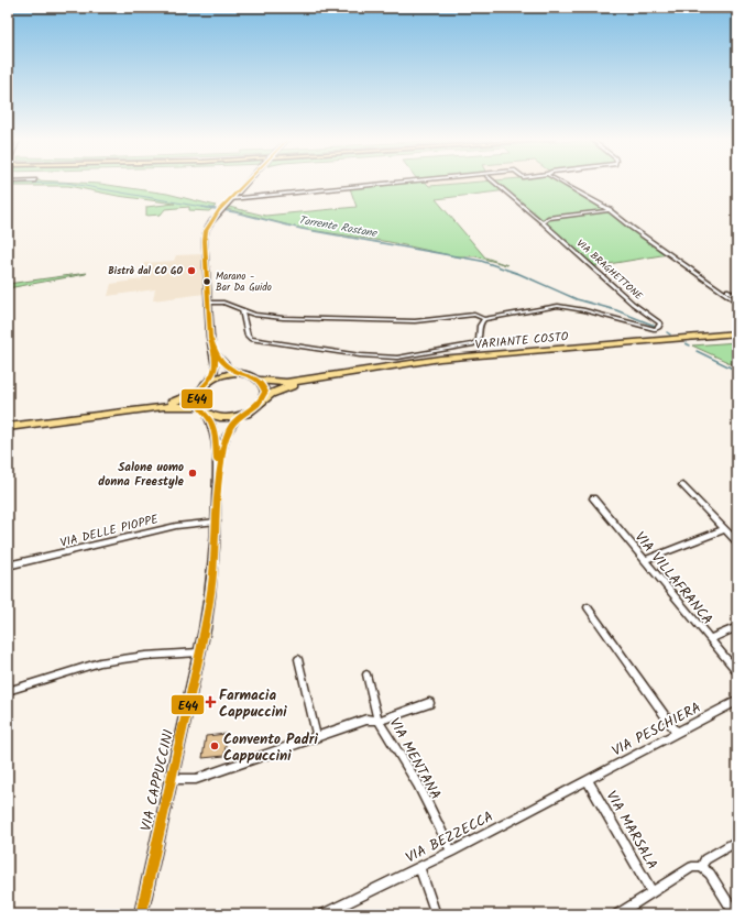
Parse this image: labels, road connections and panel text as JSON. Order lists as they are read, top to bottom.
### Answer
{
  "streets": {
    "highway": ["VARIANTE COSTO"],
    "main road": ["VIA CAPPUCCINI"],
    "street": [
      "VIA BRAGHETTONE",
      "VIA DELLE PIOPPE",
      "VIA VILLAFRANCA",
      "VIA PESCHIERA",
      "VIA MENTANA",
      "VIA MARSALA",
      "VIA BEZZECCA"
    ]
  },
  "crossings": [
    ["VIA DELLE PIOPPE", "VIA CAPPUCCINI"],
    ["VIA PESCHIERA", "VIA MARSALA"],
    ["VIA PESCHIERA", "VIA BEZZECCA"],
    ["VIA MENTANA", "VIA BEZZECCA"],
    ["VIA MARSALA", "VIA BEZZECCA"]
  ],
  "water": ["Torrente Rostone"],
  "places": {
    "other": [
      "Bistrò dal CO GO",
      "Marano - Bar Da Guido",
      "Salone uomo donna Freestyle",
      "Convento Padri Cappuccini"
    ],
    "health": ["Farmacia Cappuccini"]
  },
  "lines": ["transit line E44"]
}
